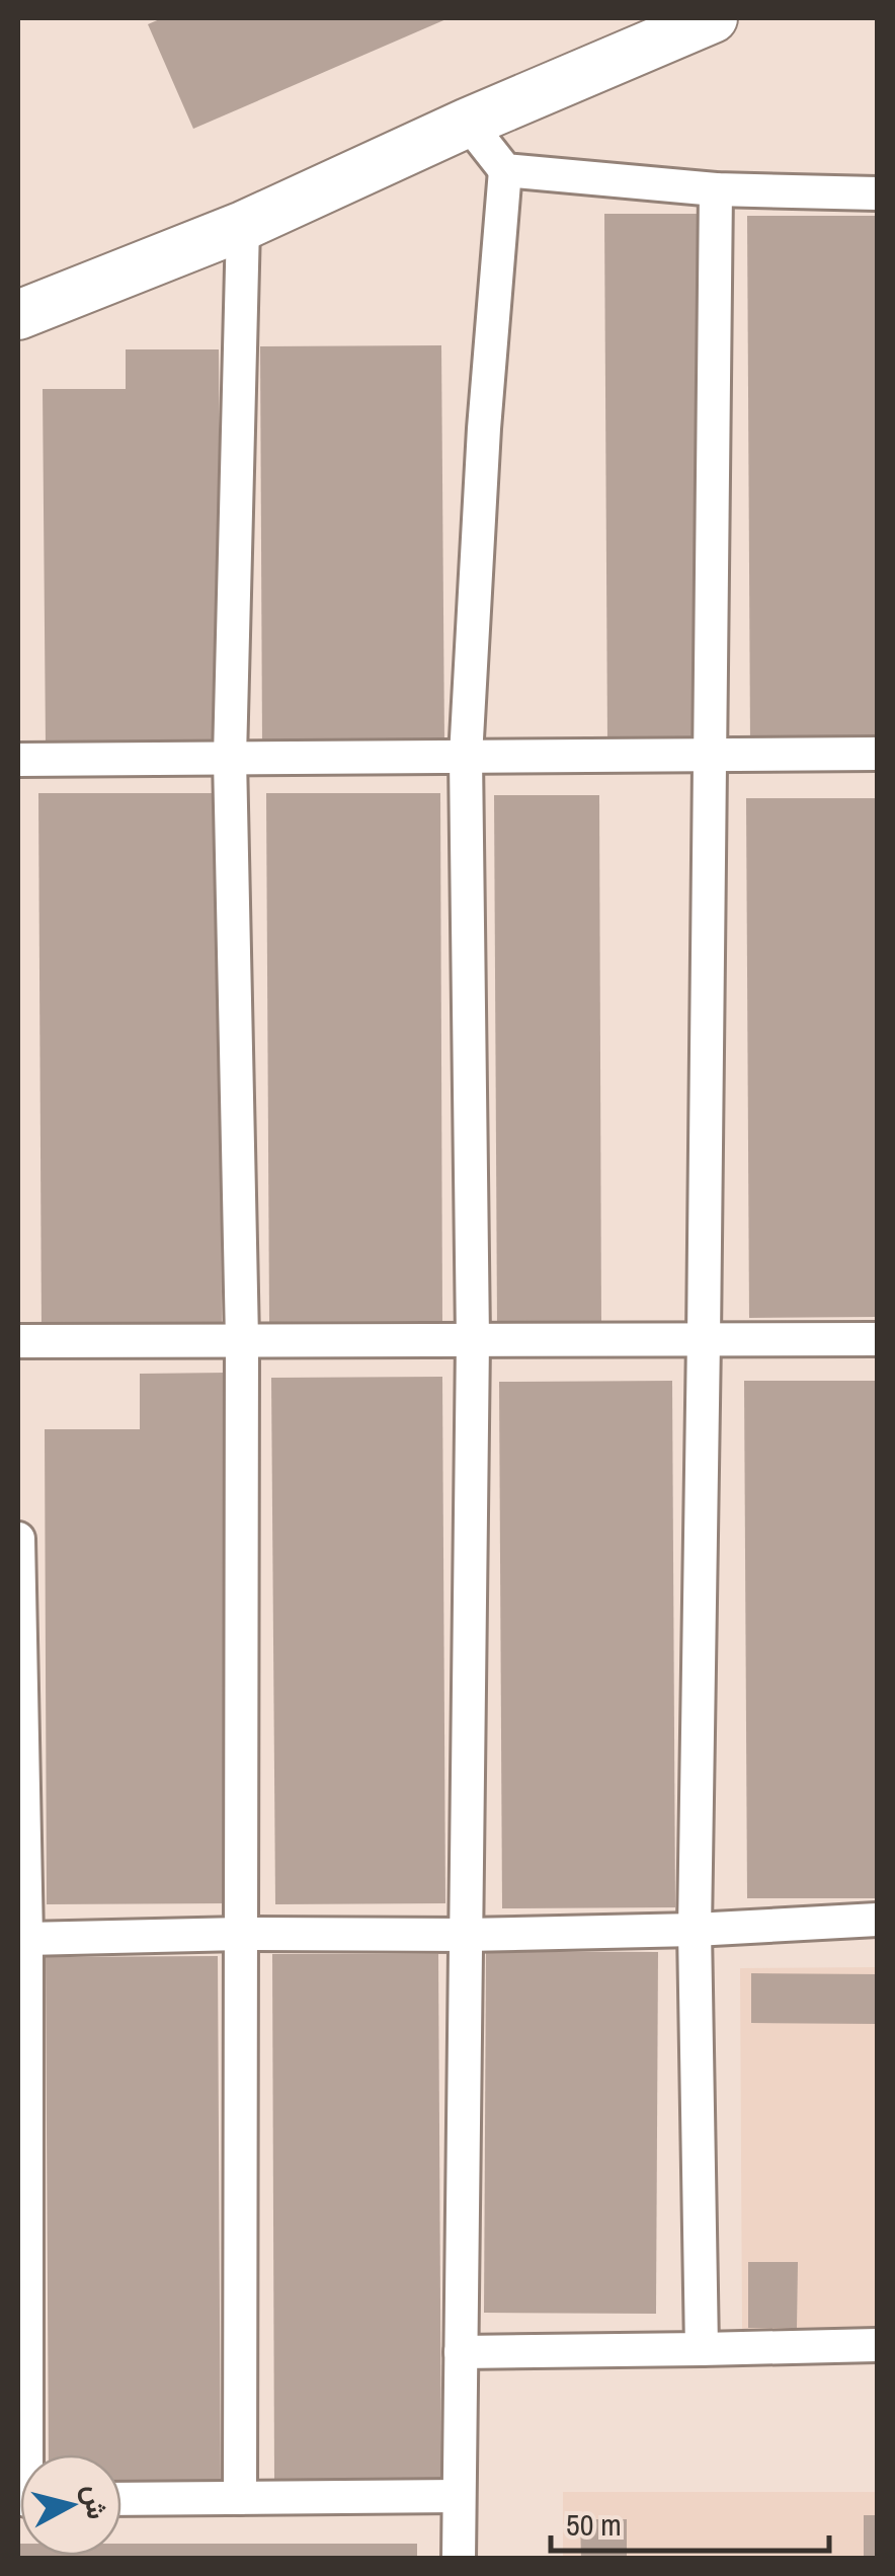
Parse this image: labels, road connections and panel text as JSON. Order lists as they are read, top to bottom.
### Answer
{
  "scale_bar": "50 m",
  "north": "right"
}
